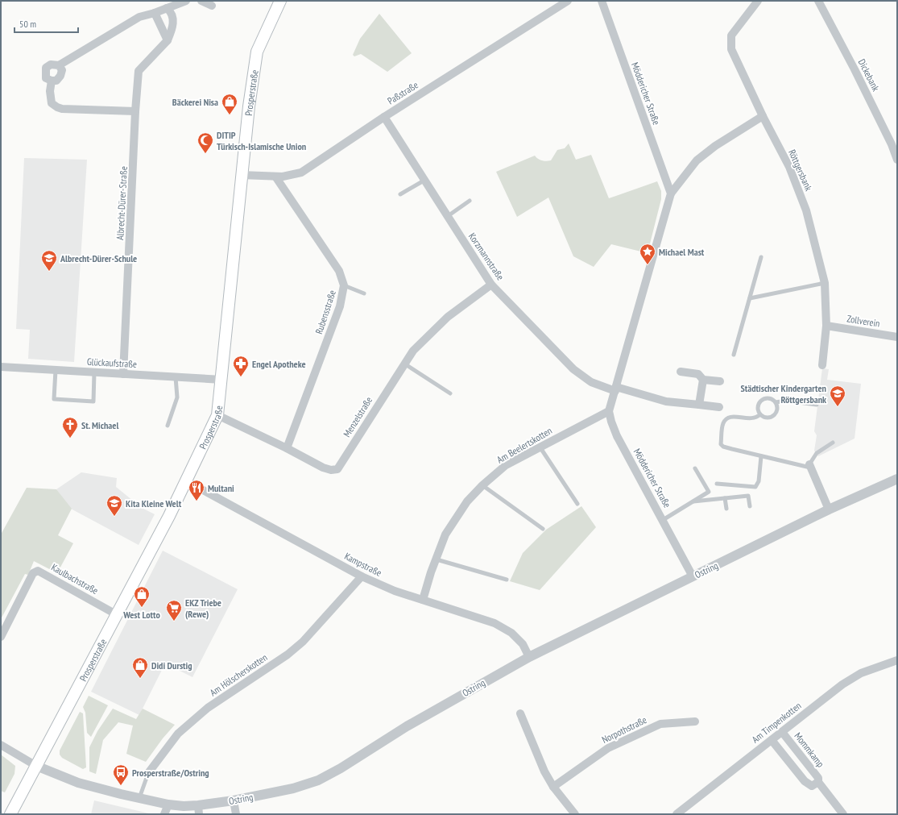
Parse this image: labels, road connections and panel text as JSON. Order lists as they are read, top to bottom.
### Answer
{
  "streets": {
    "main road": ["Prosperstraße"],
    "street": [
      "Dickebank",
      "Paßstraße",
      "Möddericher Straße",
      "Röttgersbank",
      "Albrecht-Dürer-Straße",
      "Korzmannstraße",
      "Rubensstraße",
      "Zollverein",
      "Glückaufstraße",
      "Menzelstraße",
      "Am Beelertskotten",
      "Kampstraße",
      "Ostring",
      "Kaulbachstraße",
      "Am Hölscherskotten",
      "Am Timpenkotten",
      "Norpothstraße",
      "Mommkamp"
    ]
  },
  "crossings": [
    ["Prosperstraße", "Paßstraße"],
    ["Prosperstraße", "Glückaufstraße"],
    ["Prosperstraße", "Menzelstraße"],
    ["Prosperstraße", "Kampstraße"],
    ["Prosperstraße", "Ostring"],
    ["Prosperstraße", "Kaulbachstraße"],
    ["Paßstraße", "Korzmannstraße"],
    ["Paßstraße", "Rubensstraße"],
    ["Möddericher Straße", "Am Beelertskotten"],
    ["Möddericher Straße", "Ostring"],
    ["Röttgersbank", "Zollverein"],
    ["Albrecht-Dürer-Straße", "Glückaufstraße"],
    ["Korzmannstraße", "Menzelstraße"],
    ["Rubensstraße", "Menzelstraße"],
    ["Am Beelertskotten", "Kampstraße"],
    ["Kampstraße", "Ostring"],
    ["Kampstraße", "Am Hölscherskotten"],
    ["Ostring", "Am Hölscherskotten"],
    ["Am Timpenkotten", "Mommkamp"]
  ],
  "places": {
    "shop": ["Bäckerei Nisa", "West Lotto", "Didi Durstig"],
    "mosque": ["DITIP Türkisch-Islamische Union"],
    "place": ["Michael Mast"],
    "school or university": ["Albrecht-Dürer-Schule", "Städtischer Kindergarten Röttgersbank", "Kita Kleine Welt"],
    "pharmacy": ["Engel Apotheke"],
    "church": ["St. Michael"],
    "restaurant": ["Multani"],
    "supermarket": ["EKZ Triebe (Rewe)"],
    "bus stop": ["Prosperstraße/Ostring"]
  },
  "scale_bar": "50 m"
}
